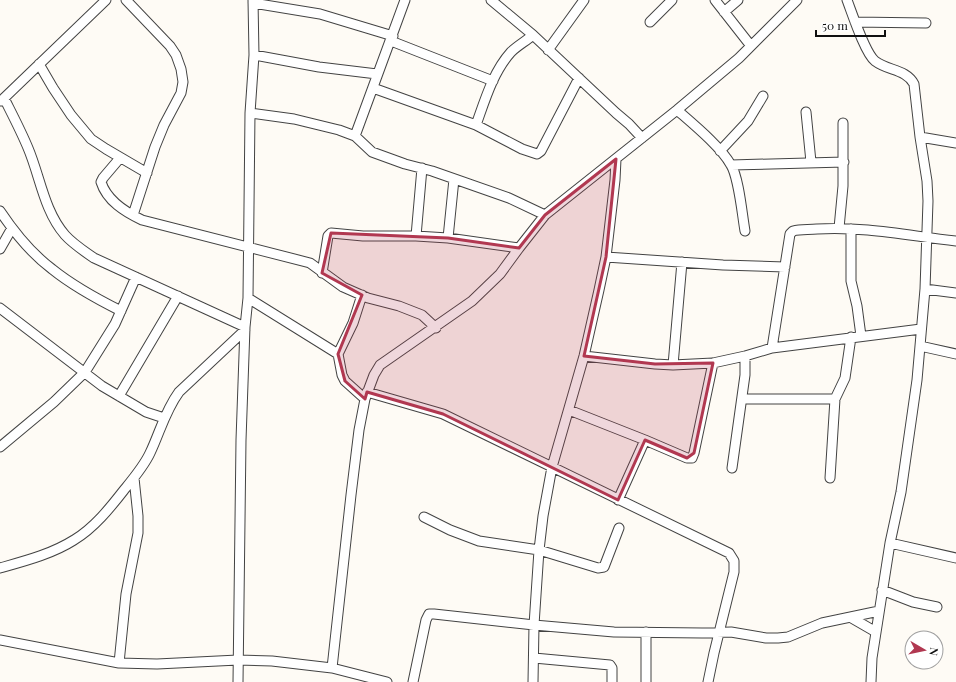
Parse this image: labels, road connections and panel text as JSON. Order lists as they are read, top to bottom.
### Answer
{
  "scale_bar": "50 m",
  "north": "right"
}
